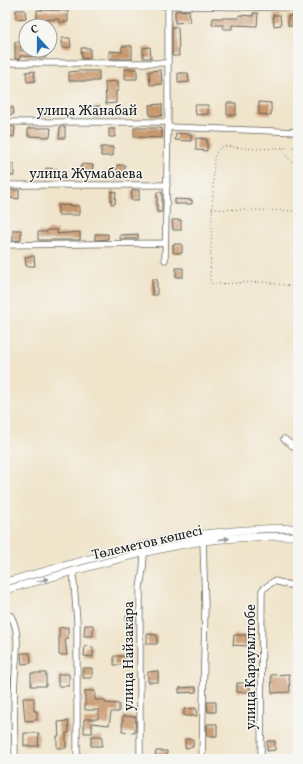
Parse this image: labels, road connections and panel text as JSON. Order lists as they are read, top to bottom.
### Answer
{
  "streets": {
    "main road": ["Төлеметов көшесі"],
    "street": [
      "улица Жанабай",
      "улица Жумабаева",
      "улица Найзакара",
      "улица Карауылтобе"
    ]
  },
  "crossings": [
    ["Төлеметов көшесі", "улица Найзакара"]
  ],
  "north": "top"
}
